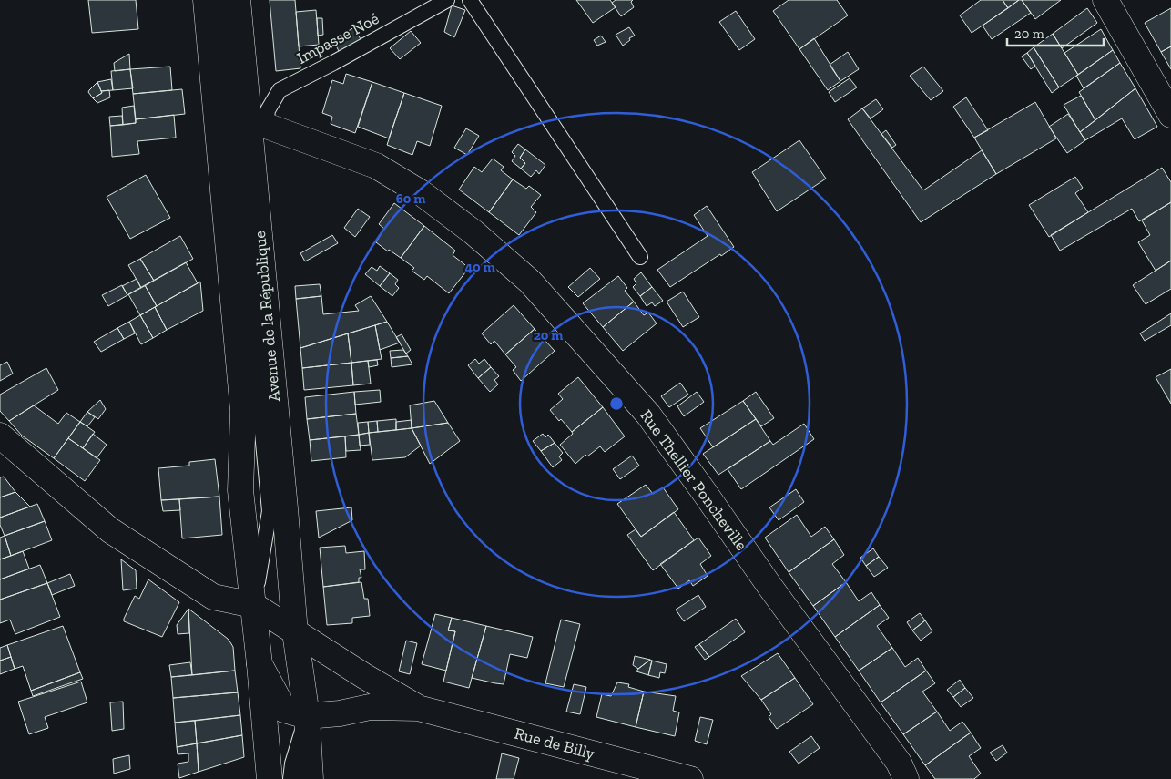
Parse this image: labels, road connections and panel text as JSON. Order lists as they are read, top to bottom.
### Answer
{
  "streets": {
    "street": ["Avenue de la République", "Rue Thellier Poncheville", "Rue de Billy"],
    "lane": ["Impasse Noé"]
  },
  "crossings": [
    ["Impasse Noé", "Avenue de la République"],
    ["Impasse Noé", "Rue Thellier Poncheville"],
    ["Avenue de la République", "Rue Thellier Poncheville"],
    ["Avenue de la République", "Rue de Billy"]
  ],
  "scale_bar": "20 m",
  "rings": ["60 m", "40 m", "20 m"]
}
